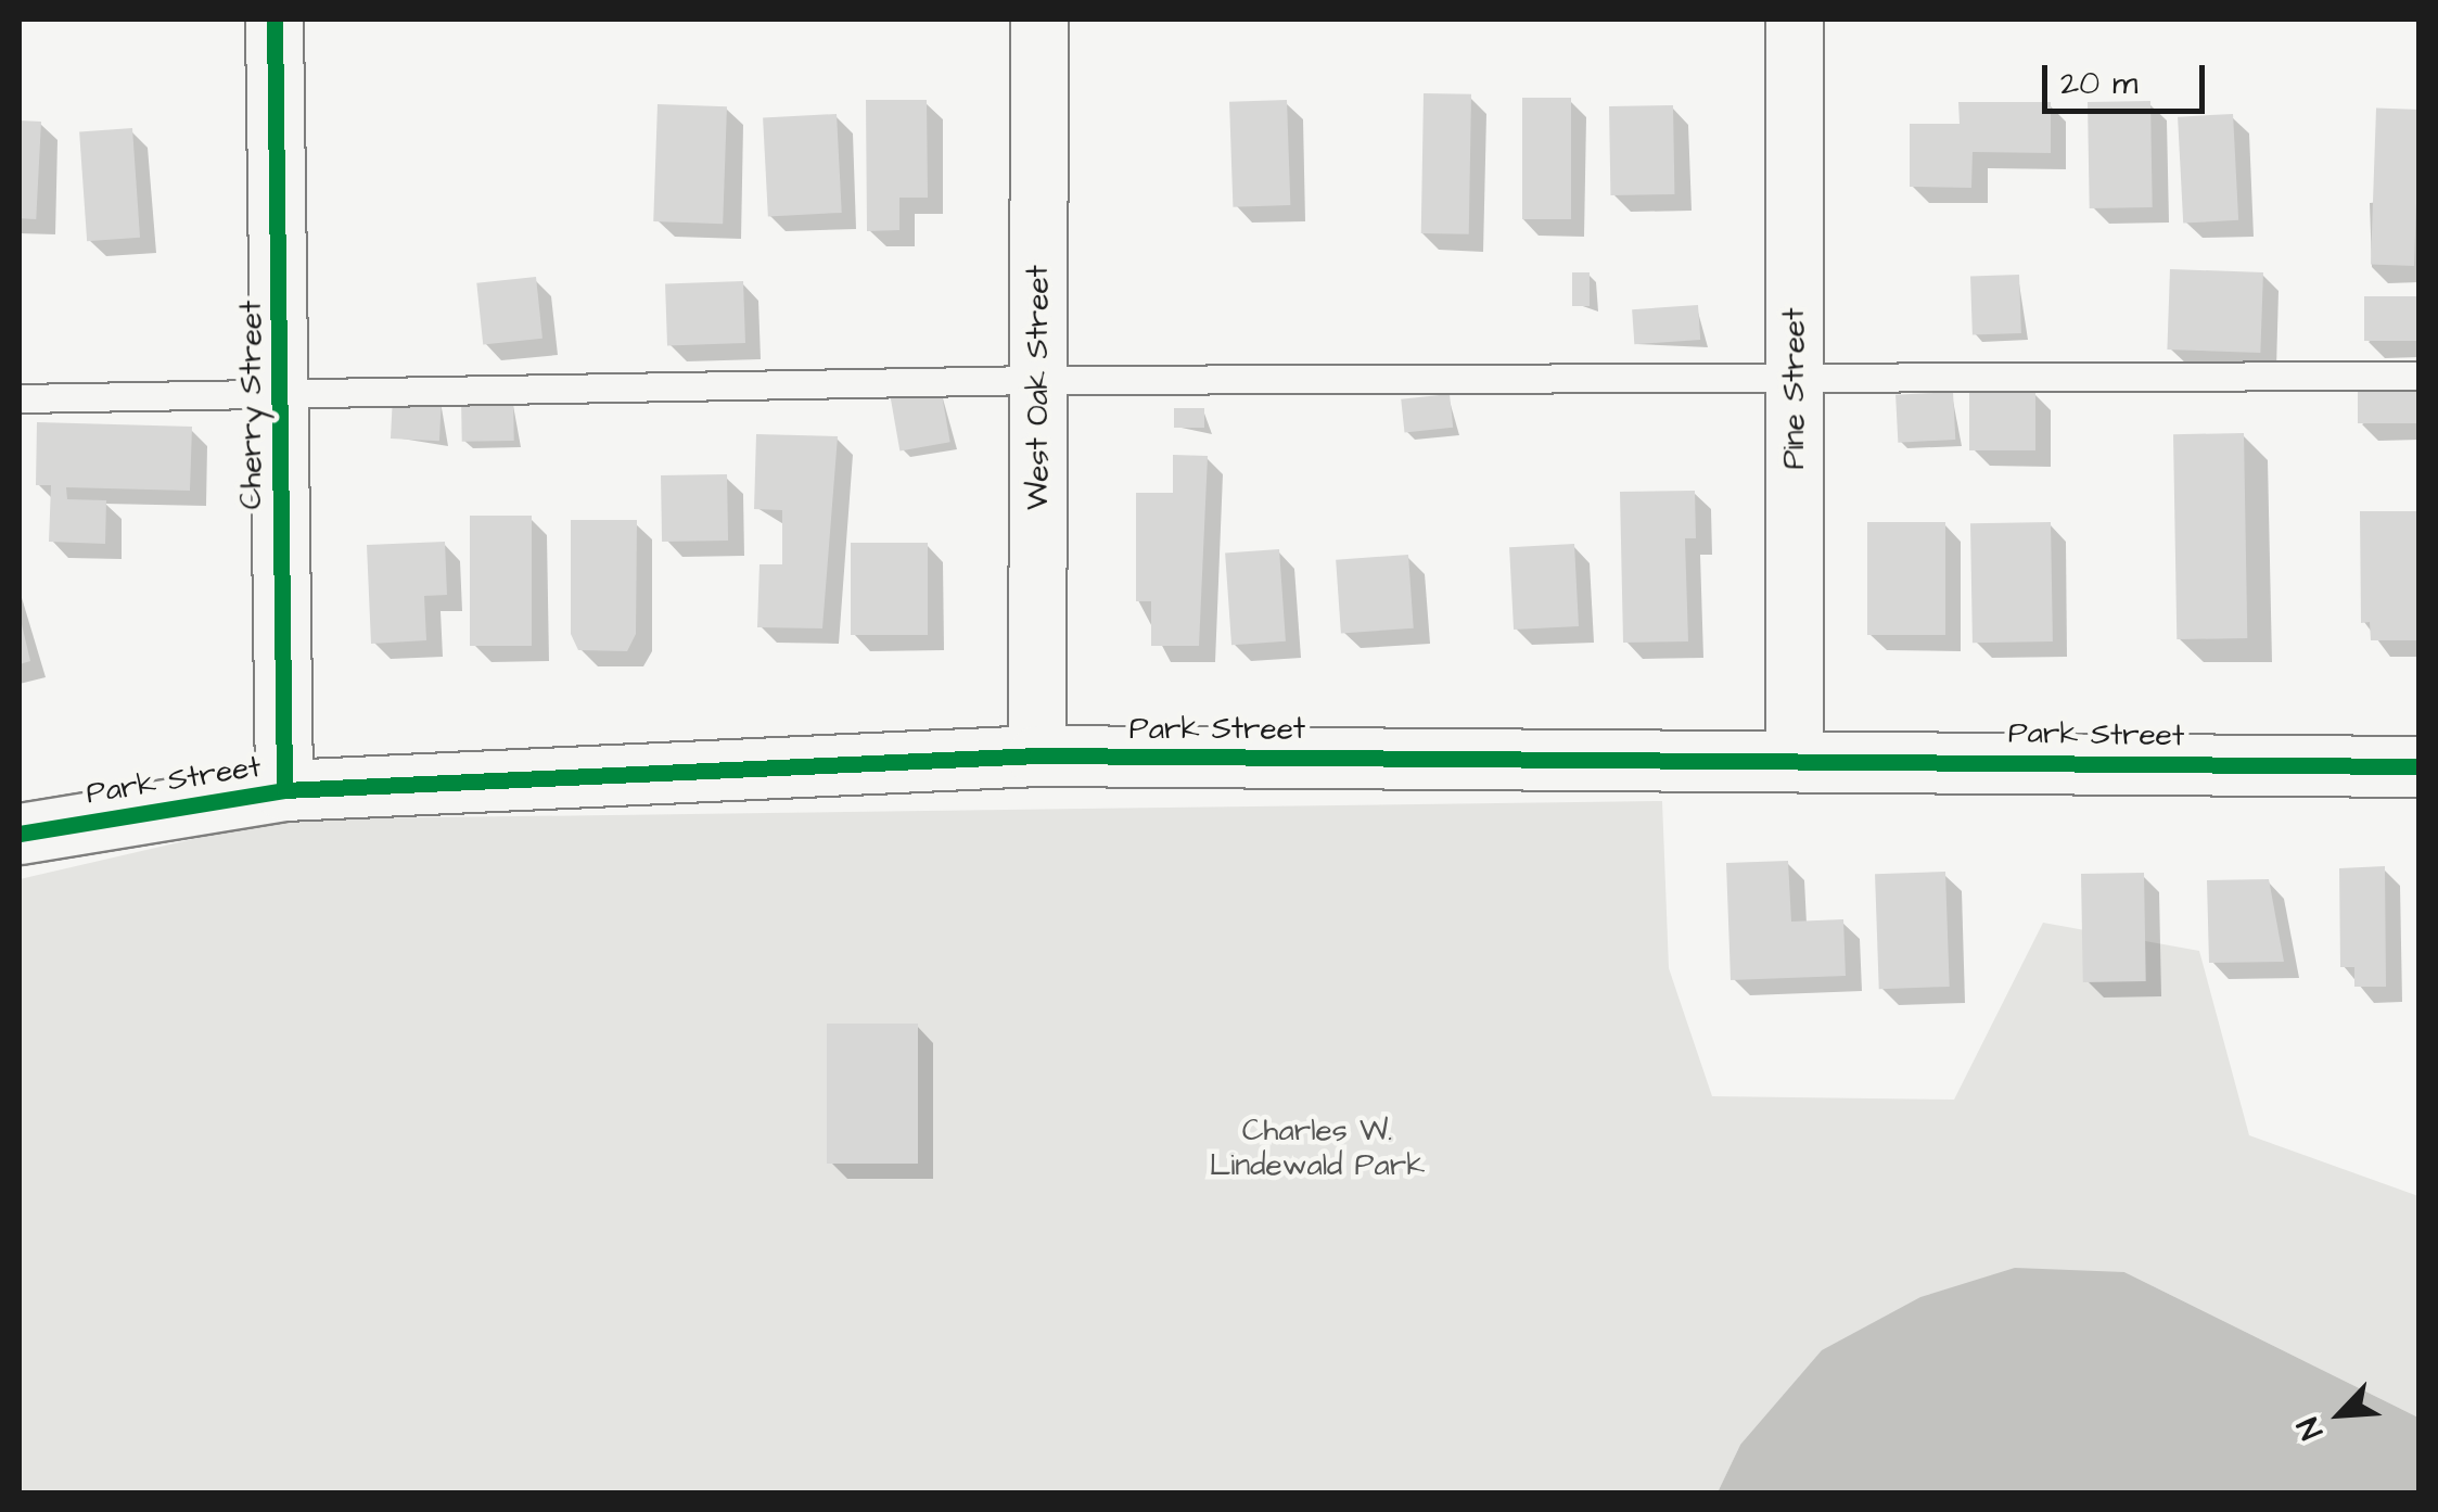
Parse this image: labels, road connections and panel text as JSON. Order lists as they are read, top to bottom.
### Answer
{
  "streets": {
    "street": [
      "West Oak Street",
      "Pine Street",
      "Cherry Street",
      "Park Street"
    ]
  },
  "crossings": [
    ["West Oak Street", "Park Street"],
    ["Pine Street", "Park Street"],
    ["Cherry Street", "Park Street"]
  ],
  "parks": ["Charles W. Lindewald Park"],
  "scale_bar": "20 m",
  "north": "bottom left"
}
